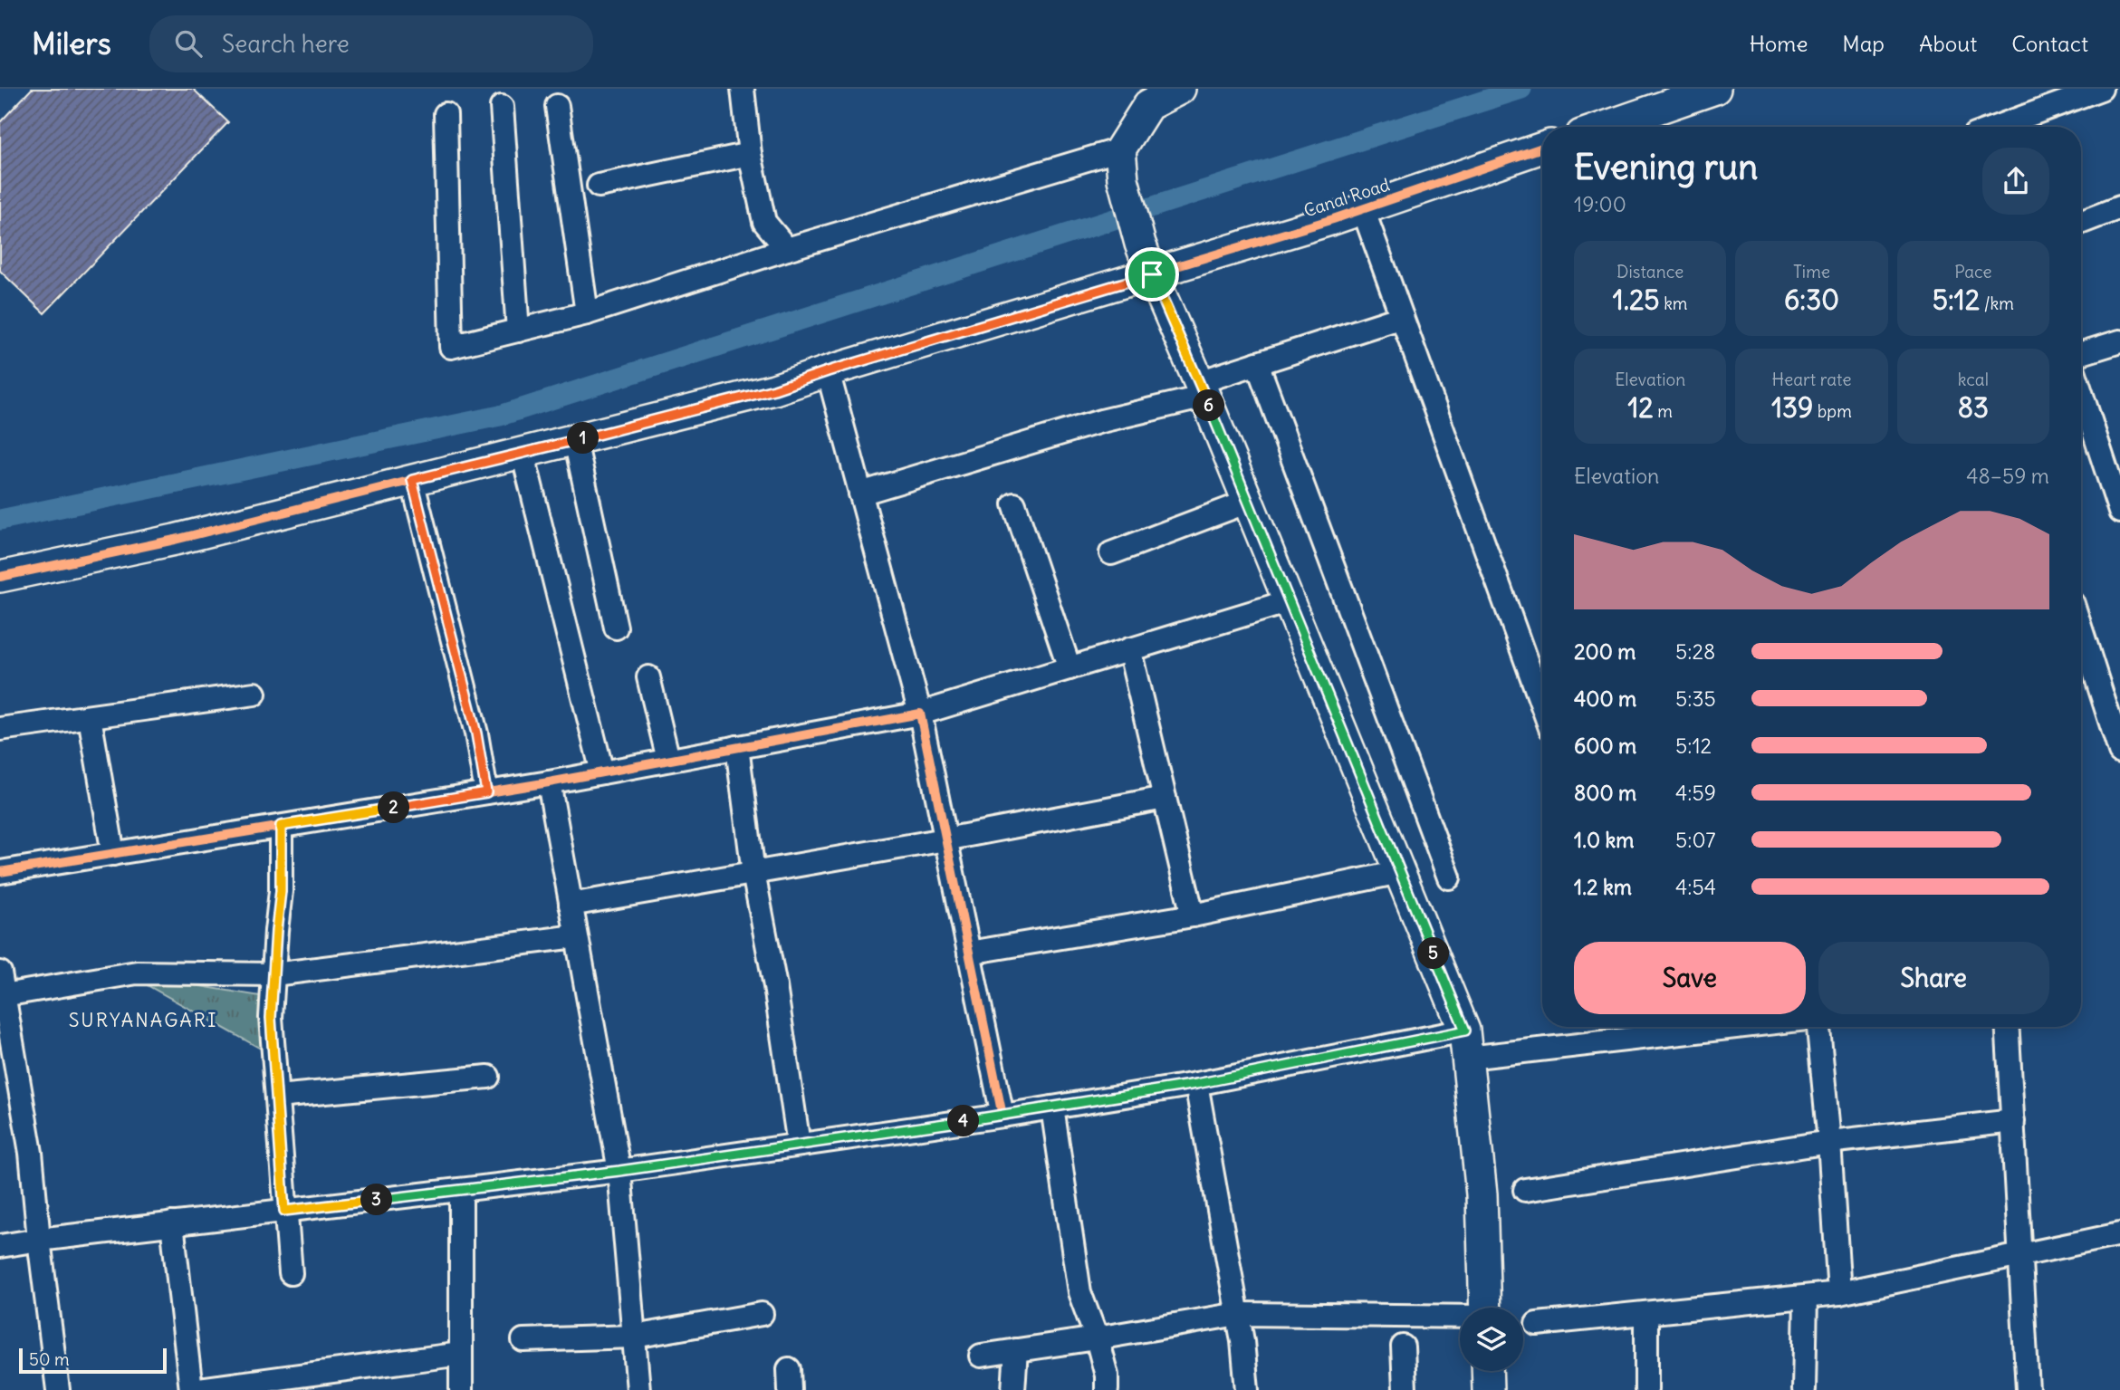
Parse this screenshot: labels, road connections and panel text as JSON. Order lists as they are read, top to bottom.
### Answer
{
  "streets": {
    "street": ["Canal Road"]
  },
  "districts": ["SURYANAGARI"],
  "scale_bar": "50 m",
  "page": {
    "header": "Milers",
    "search": "Search here",
    "nav": [
      "Home",
      "Map",
      "About",
      "Contact"
    ],
    "heading": ["Evening run", "19:00"],
    "stats": [
      ["Distance", "1.25 km"],
      ["Time", "6:30"],
      ["Pace", "5:12 /km"],
      ["Elevation", "12 m"],
      ["Heart rate", "139 bpm"],
      ["kcal", "83"]
    ],
    "pins": [
      "6",
      "1",
      "2",
      "5",
      "4",
      "3"
    ],
    "chart": ["Elevation", "48–59 m"],
    "list": [
      {
        "name": "200 m",
        "note": "5:28"
      },
      {
        "name": "400 m",
        "note": "5:35"
      },
      {
        "name": "600 m",
        "note": "5:12"
      },
      {
        "name": "800 m",
        "note": "4:59"
      },
      {
        "name": "1.0 km",
        "note": "5:07"
      },
      {
        "name": "1.2 km",
        "note": "4:54"
      }
    ],
    "buttons": ["Save", "Share"],
    "scale": "50 m"
  }
}
